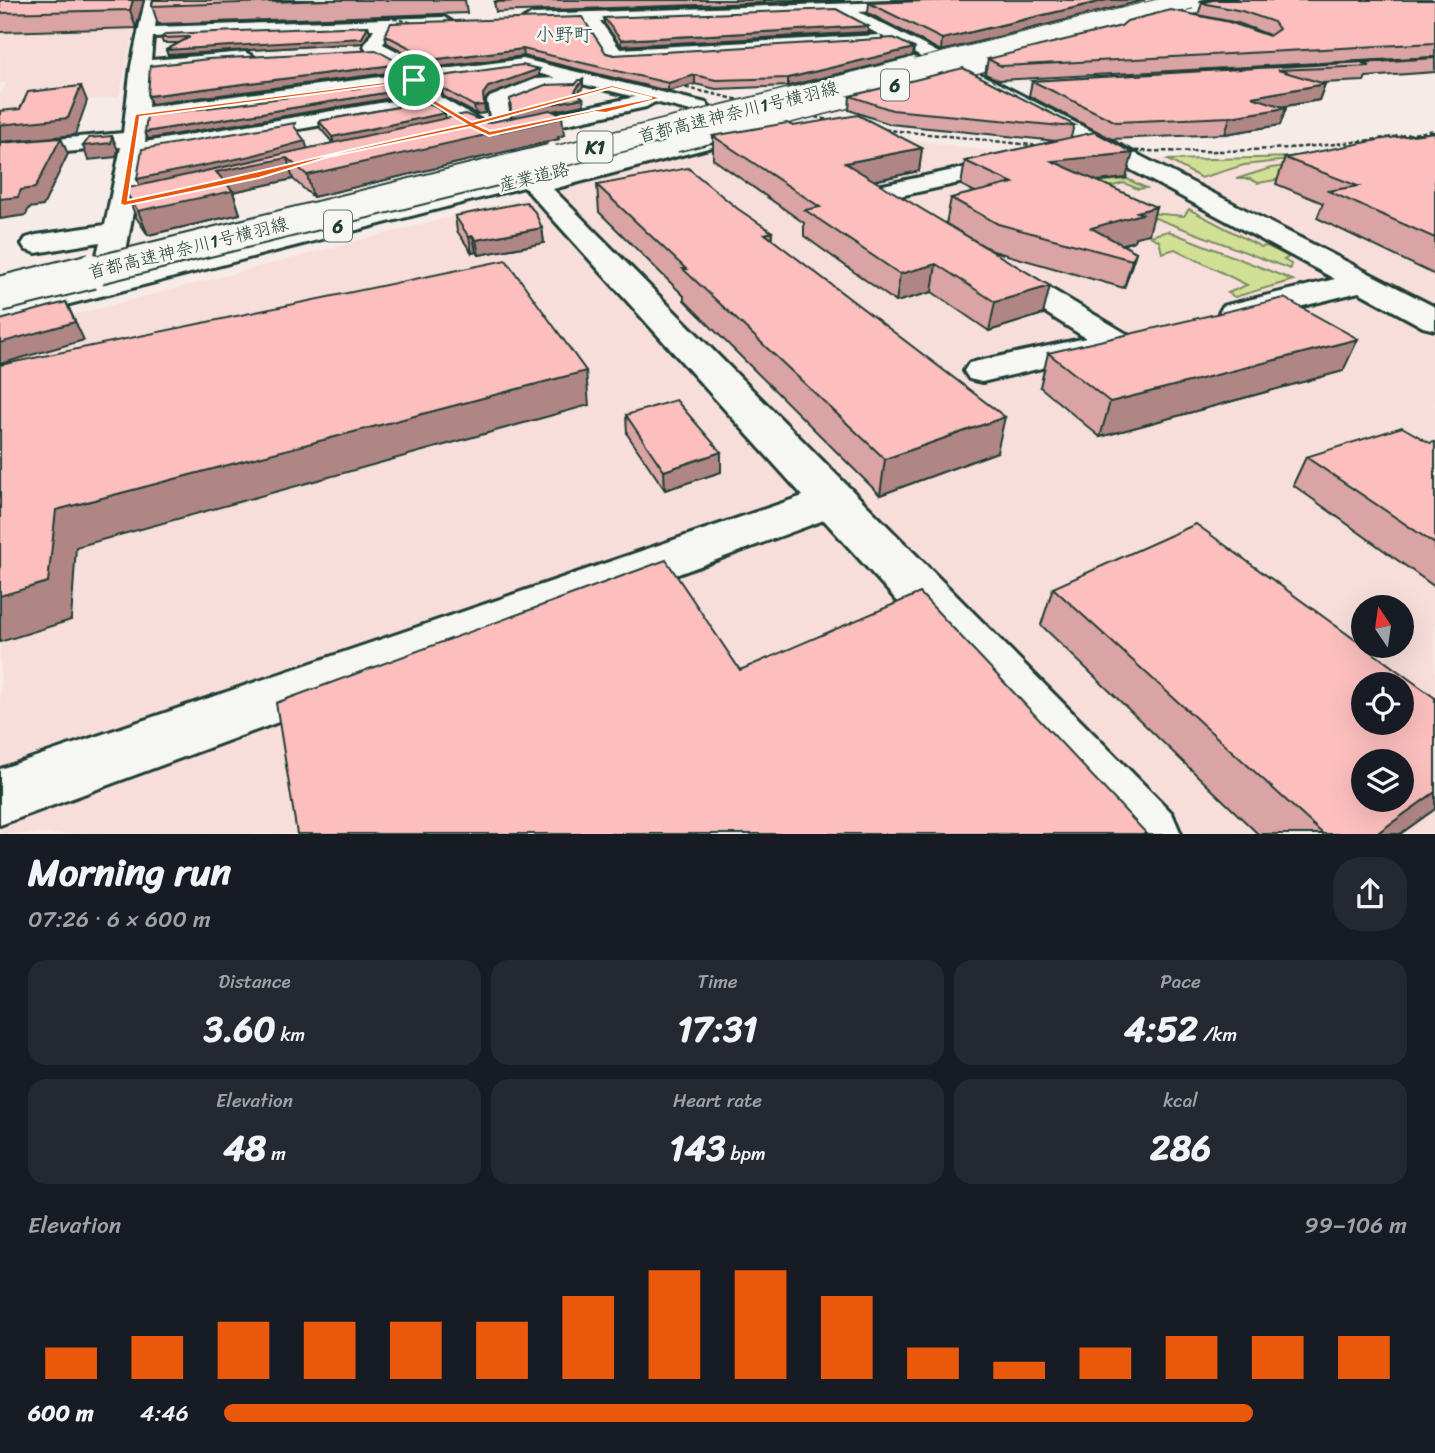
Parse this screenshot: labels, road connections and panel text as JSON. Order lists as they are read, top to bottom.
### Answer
{
  "streets": {
    "main road": [
      "6",
      "首都高速神奈川1号横羽線",
      "K1",
      "産業道路"
    ]
  },
  "crossings": [
    ["首都高速神奈川1号横羽線", "産業道路"]
  ],
  "districts": ["小野町"],
  "north": "top",
  "page": {
    "heading": ["Morning run", "07:26 · 6 × 600 m"],
    "stats": [
      ["Distance", "3.60 km"],
      ["Time", "17:31"],
      ["Pace", "4:52 /km"],
      ["Elevation", "48 m"],
      ["Heart rate", "143 bpm"],
      ["kcal", "286"]
    ],
    "chart": ["Elevation", "99–106 m"],
    "list": [
      {
        "name": "600 m",
        "note": "4:46"
      }
    ]
  }
}
